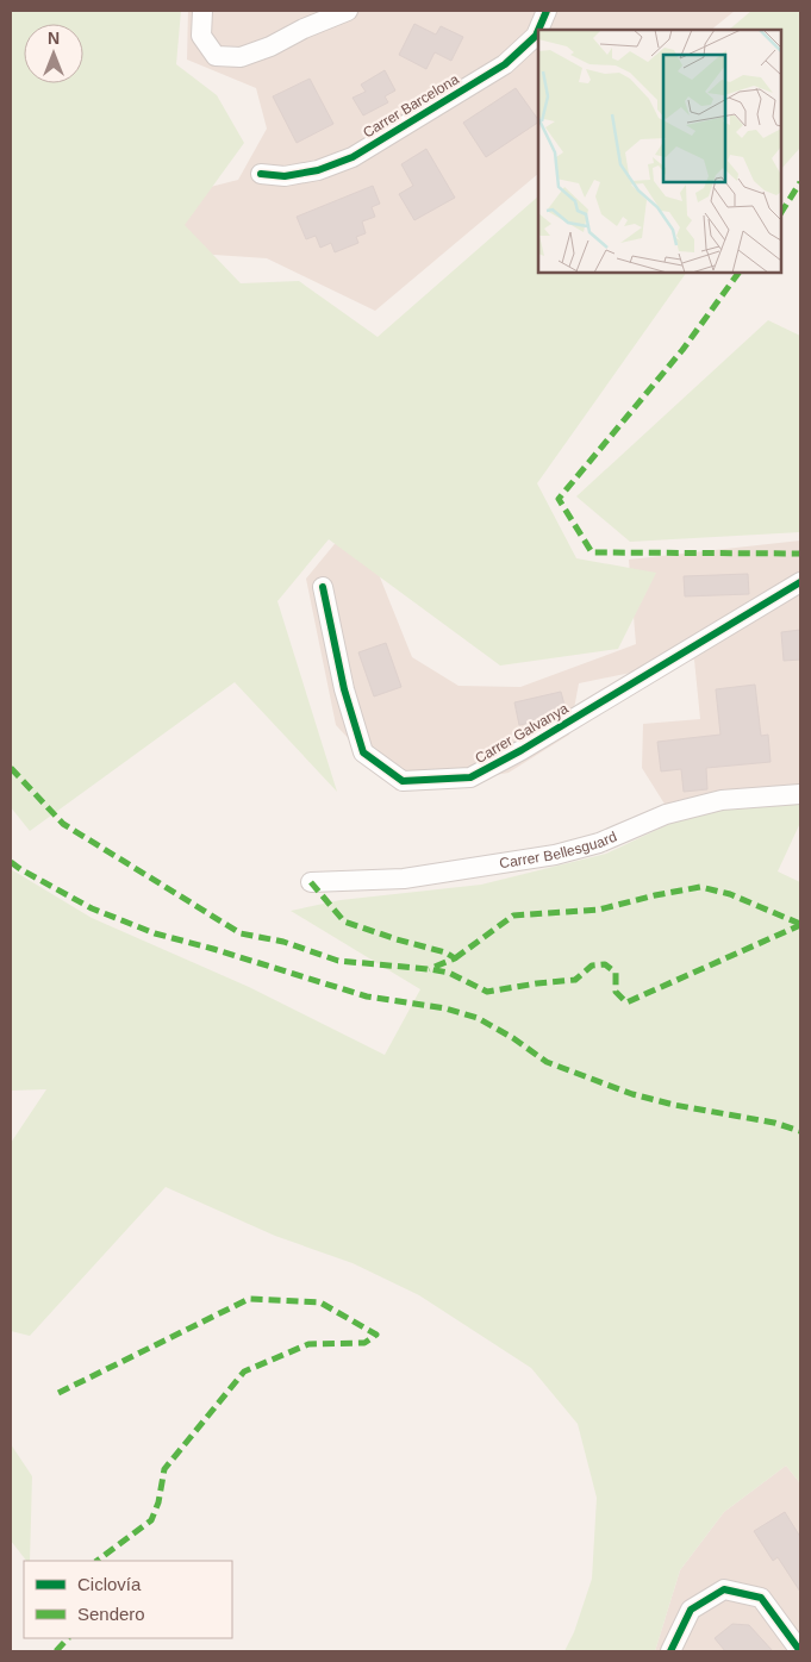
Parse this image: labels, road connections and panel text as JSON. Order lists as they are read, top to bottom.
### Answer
{
  "streets": {
    "street": ["Carrer Barcelona", "Carrer Galvanya", "Carrer Bellesguard"]
  },
  "legend": ["Ciclovía", "Sendero"],
  "north": "top"
}
